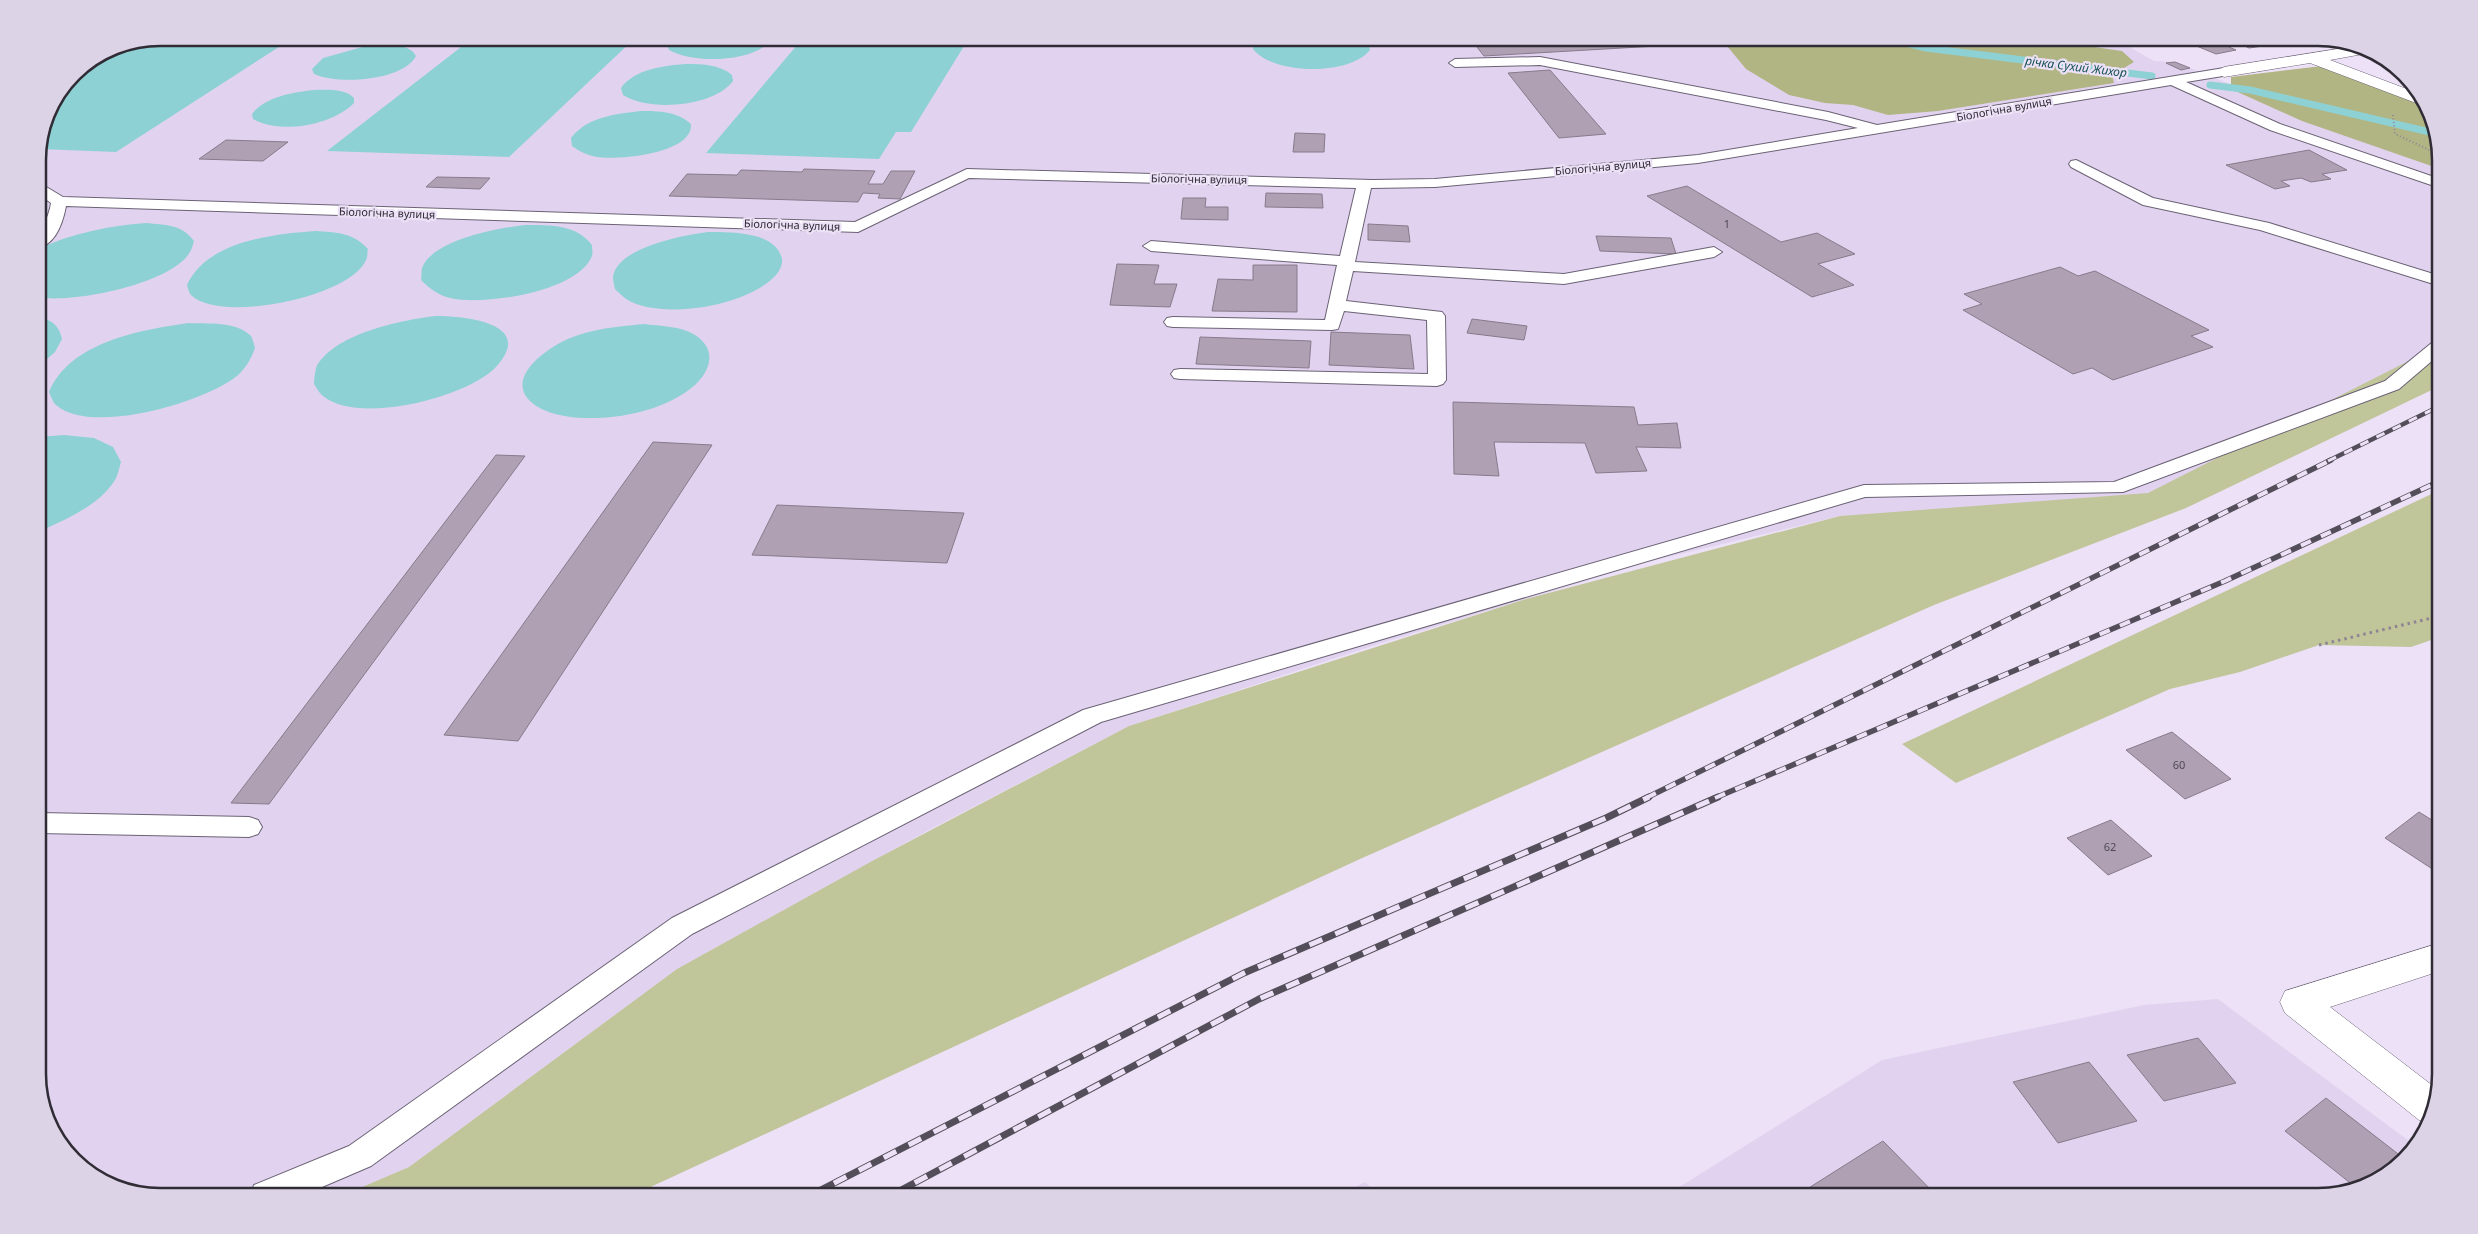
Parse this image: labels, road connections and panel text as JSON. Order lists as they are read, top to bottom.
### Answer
{
  "streets": {
    "street": ["Біологічна вулиця"]
  },
  "water": ["річка Сухий Жихор"],
  "house_numbers": ["1", "60", "62"]
}
